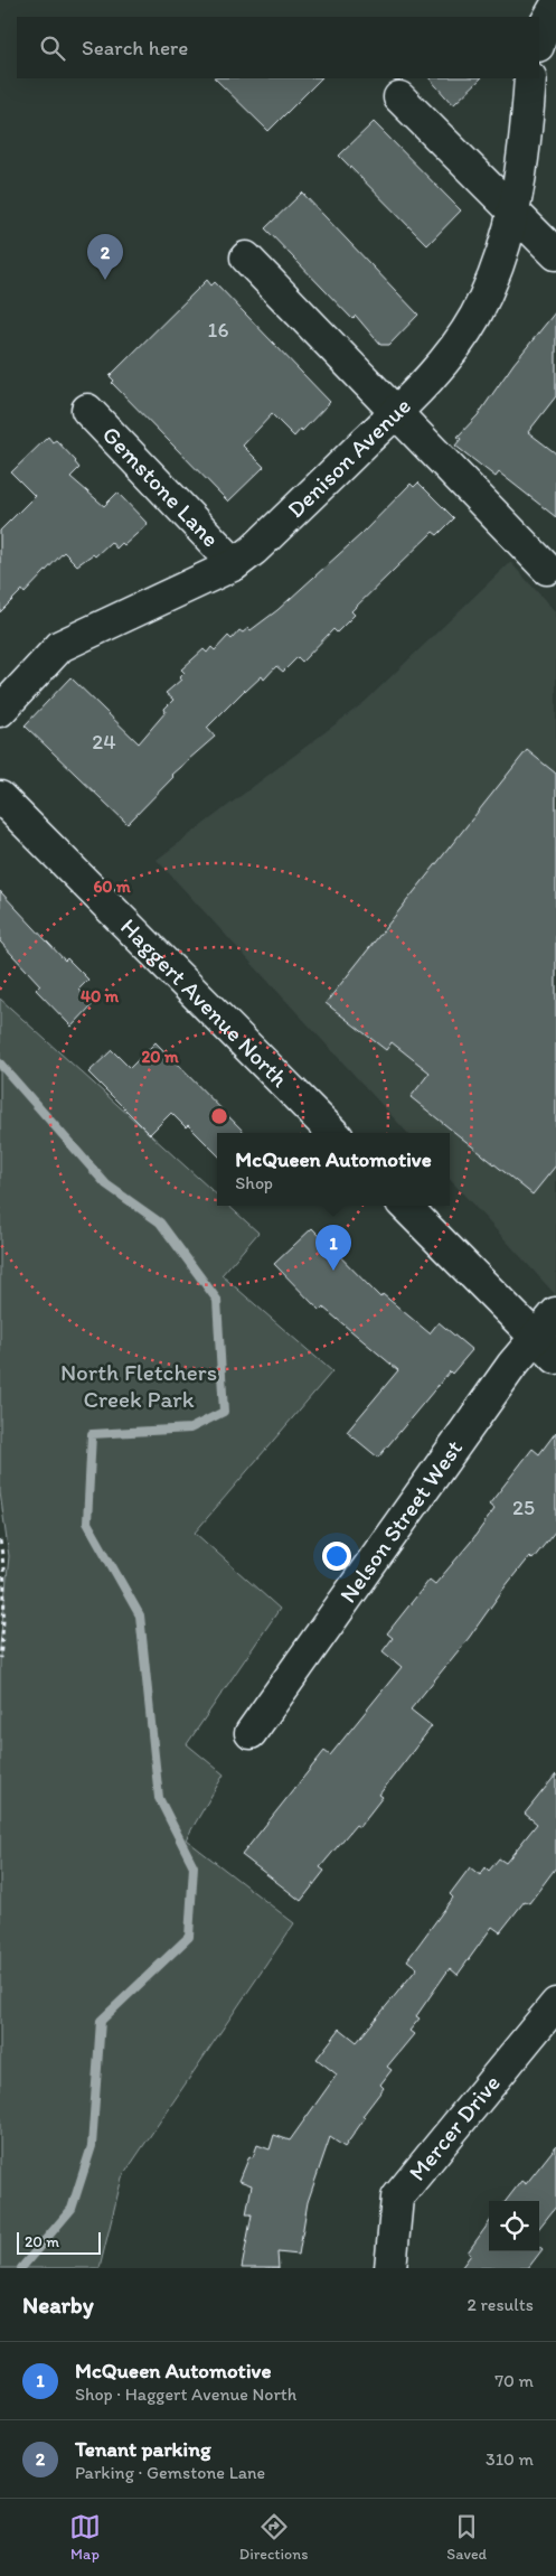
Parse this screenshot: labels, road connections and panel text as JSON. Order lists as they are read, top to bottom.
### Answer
{
  "streets": {
    "street": [
      "Denison Avenue",
      "Gemstone Lane",
      "Haggert Avenue North",
      "Nelson Street West",
      "Mercer Drive"
    ]
  },
  "crossings": [
    ["Denison Avenue", "Gemstone Lane"]
  ],
  "parks": ["North Fletchers Creek Park"],
  "house_numbers": ["16", "24", "25"],
  "scale_bar": "20 m",
  "page": {
    "search": "Search here",
    "pins": ["2", "1"],
    "popup": ["McQueen Automotive", "Shop"],
    "scale": "20 m",
    "heading": ["Nearby", "2 results"],
    "list": [
      {
        "mark": "1",
        "name": "McQueen Automotive",
        "note": "Shop · Haggert Avenue North",
        "value": "70 m"
      },
      {
        "mark": "2",
        "name": "Tenant parking",
        "note": "Parking · Gemstone Lane",
        "value": "310 m"
      }
    ],
    "nav": ["Map", "Directions", "Saved"]
  },
  "rings": ["60 m", "40 m", "20 m"]
}
